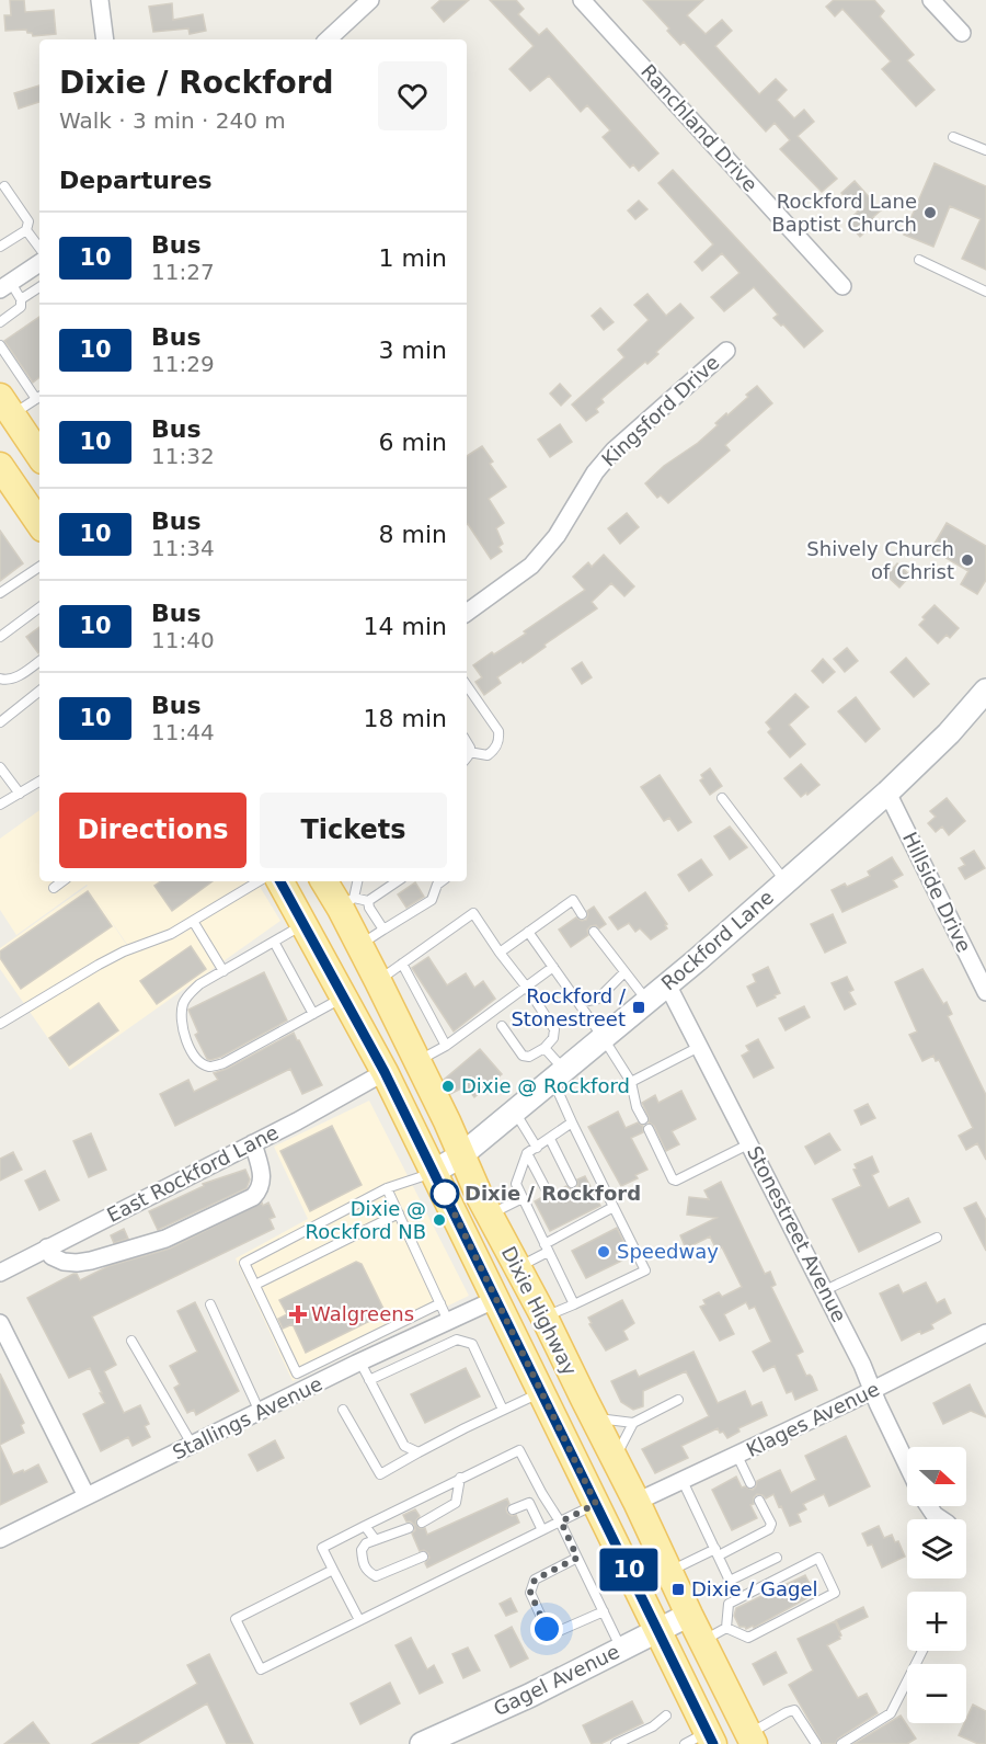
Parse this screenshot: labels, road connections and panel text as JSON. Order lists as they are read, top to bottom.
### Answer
{
  "streets": {
    "main road": ["Rockford Lane", "Dixie Highway", "Gagel Avenue"],
    "street": [
      "Ranchland Drive",
      "Kingsford Drive",
      "Hillside Drive",
      "East Rockford Lane",
      "Stonestreet Avenue",
      "Stallings Avenue",
      "Klages Avenue"
    ]
  },
  "crossings": [
    ["Hillside Drive", "Rockford Lane"],
    ["Rockford Lane", "Stonestreet Avenue"],
    ["Rockford Lane", "Dixie Highway"],
    ["East Rockford Lane", "Dixie Highway"],
    ["Stonestreet Avenue", "Klages Avenue"],
    ["Dixie Highway", "Stallings Avenue"],
    ["Dixie Highway", "Klages Avenue"],
    ["Dixie Highway", "Gagel Avenue"]
  ],
  "places": {
    "other": [
      "Rockford Lane Baptist Church",
      "Shively Church of Christ",
      "Dixie @ Rockford",
      "Dixie / Rockford",
      "Dixie @ Rockford NB",
      "Speedway"
    ],
    "transit": ["Rockford / Stonestreet", "Dixie / Gagel"],
    "health": ["Walgreens"]
  },
  "lines": ["bus line 10"],
  "north": "right",
  "page": {
    "on_map": "10",
    "heading": [
      ["Dixie / Rockford", "Walk · 3 min · 240 m"],
      "Departures"
    ],
    "list": [
      {
        "mark": "10",
        "name": "Bus",
        "note": "11:27",
        "value": "1 min"
      },
      {
        "mark": "10",
        "name": "Bus",
        "note": "11:29",
        "value": "3 min"
      },
      {
        "mark": "10",
        "name": "Bus",
        "note": "11:32",
        "value": "6 min"
      },
      {
        "mark": "10",
        "name": "Bus",
        "note": "11:34",
        "value": "8 min"
      },
      {
        "mark": "10",
        "name": "Bus",
        "note": "11:40",
        "value": "14 min"
      },
      {
        "mark": "10",
        "name": "Bus",
        "note": "11:44",
        "value": "18 min"
      }
    ],
    "buttons": ["Directions", "Tickets"],
    "map_buttons": ["+", "−"]
  }
}
